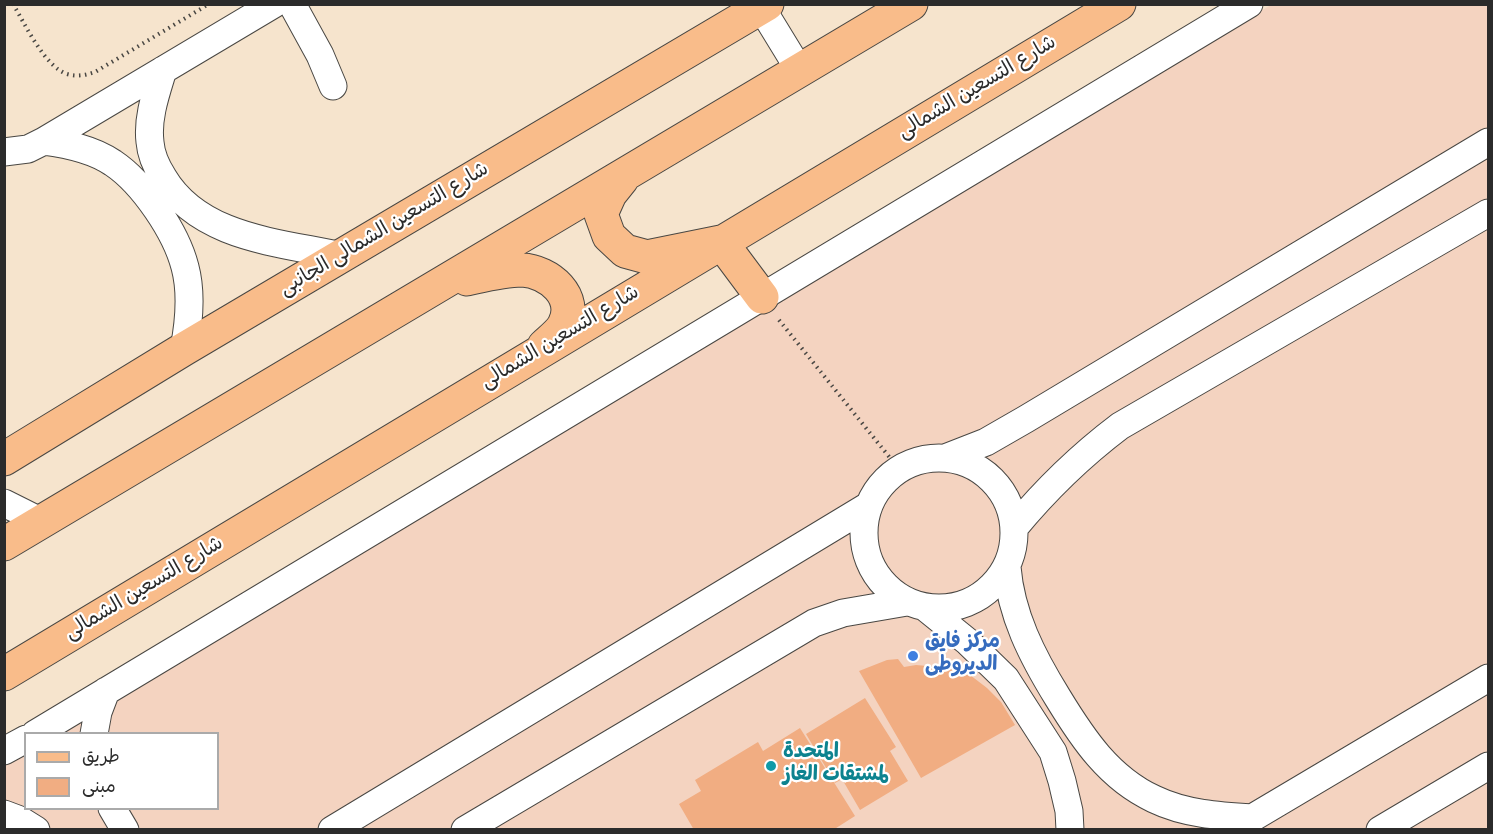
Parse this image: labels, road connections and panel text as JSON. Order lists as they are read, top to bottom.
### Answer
{
  "streets": {
    "main road": ["شارع التسعين الشمالى", "شارع التسعين الشمالى الجانبى"]
  },
  "places": ["مركز فايق الديروطى", "المتحدة لمشتقات الغاز"],
  "legend": ["طريق", "مبنى"]
}
